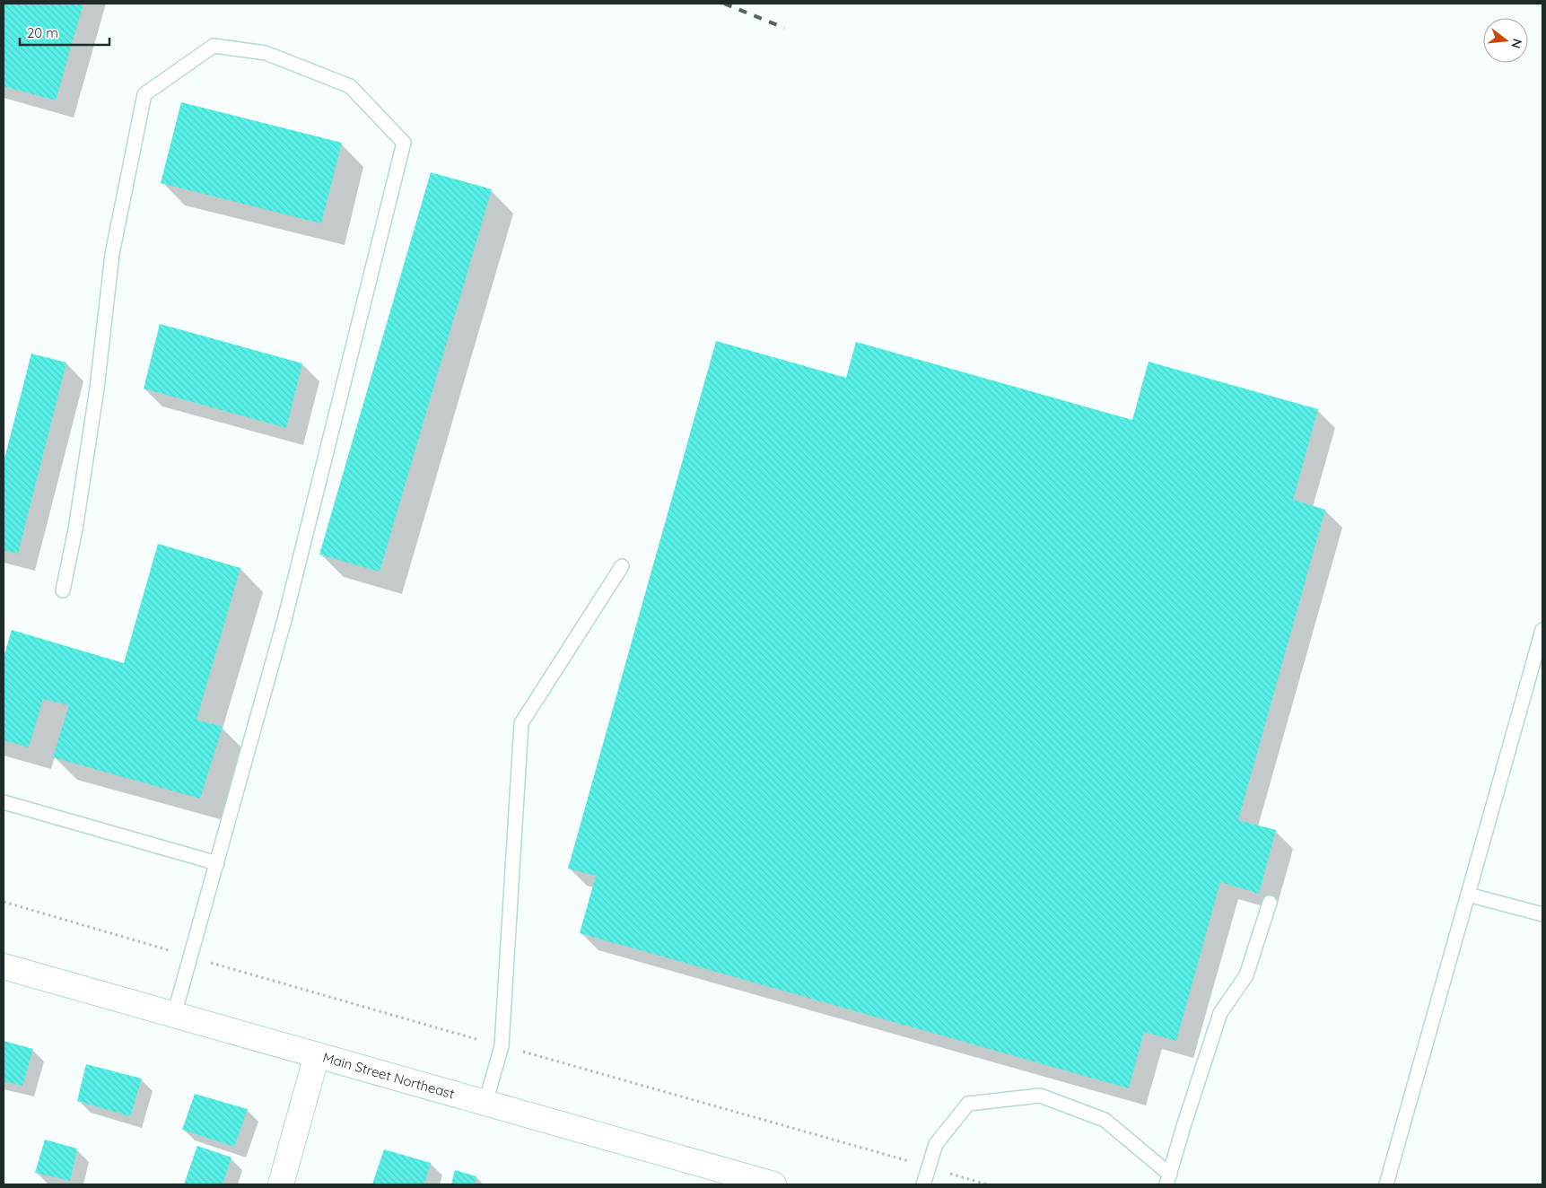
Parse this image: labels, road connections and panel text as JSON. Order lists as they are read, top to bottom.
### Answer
{
  "streets": {
    "street": ["Main Street Northeast"]
  },
  "scale_bar": "20 m",
  "north": "right"
}
